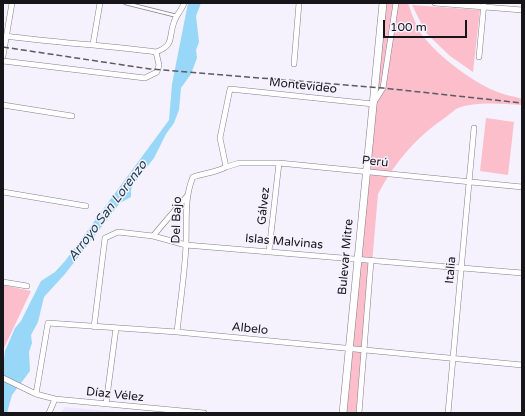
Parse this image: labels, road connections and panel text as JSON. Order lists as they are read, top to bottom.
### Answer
{
  "streets": {
    "street": [
      "Montevideo",
      "Perú",
      "Gálvez",
      "Del Bajo",
      "Islas Malvinas",
      "Bulevar Mitre",
      "Italia",
      "Albelo",
      "Díaz Vélez"
    ]
  },
  "crossings": [
    ["Montevideo", "Perú"],
    ["Montevideo", "Del Bajo"],
    ["Montevideo", "Bulevar Mitre"],
    ["Perú", "Gálvez"],
    ["Perú", "Del Bajo"],
    ["Perú", "Bulevar Mitre"],
    ["Perú", "Italia"],
    ["Gálvez", "Islas Malvinas"],
    ["Del Bajo", "Islas Malvinas"],
    ["Del Bajo", "Albelo"],
    ["Islas Malvinas", "Bulevar Mitre"],
    ["Islas Malvinas", "Italia"],
    ["Islas Malvinas", "Albelo"],
    ["Bulevar Mitre", "Albelo"],
    ["Italia", "Albelo"],
    ["Albelo", "Díaz Vélez"]
  ],
  "water": ["Arroyo San Lorenzo"],
  "scale_bar": "100 m"
}
